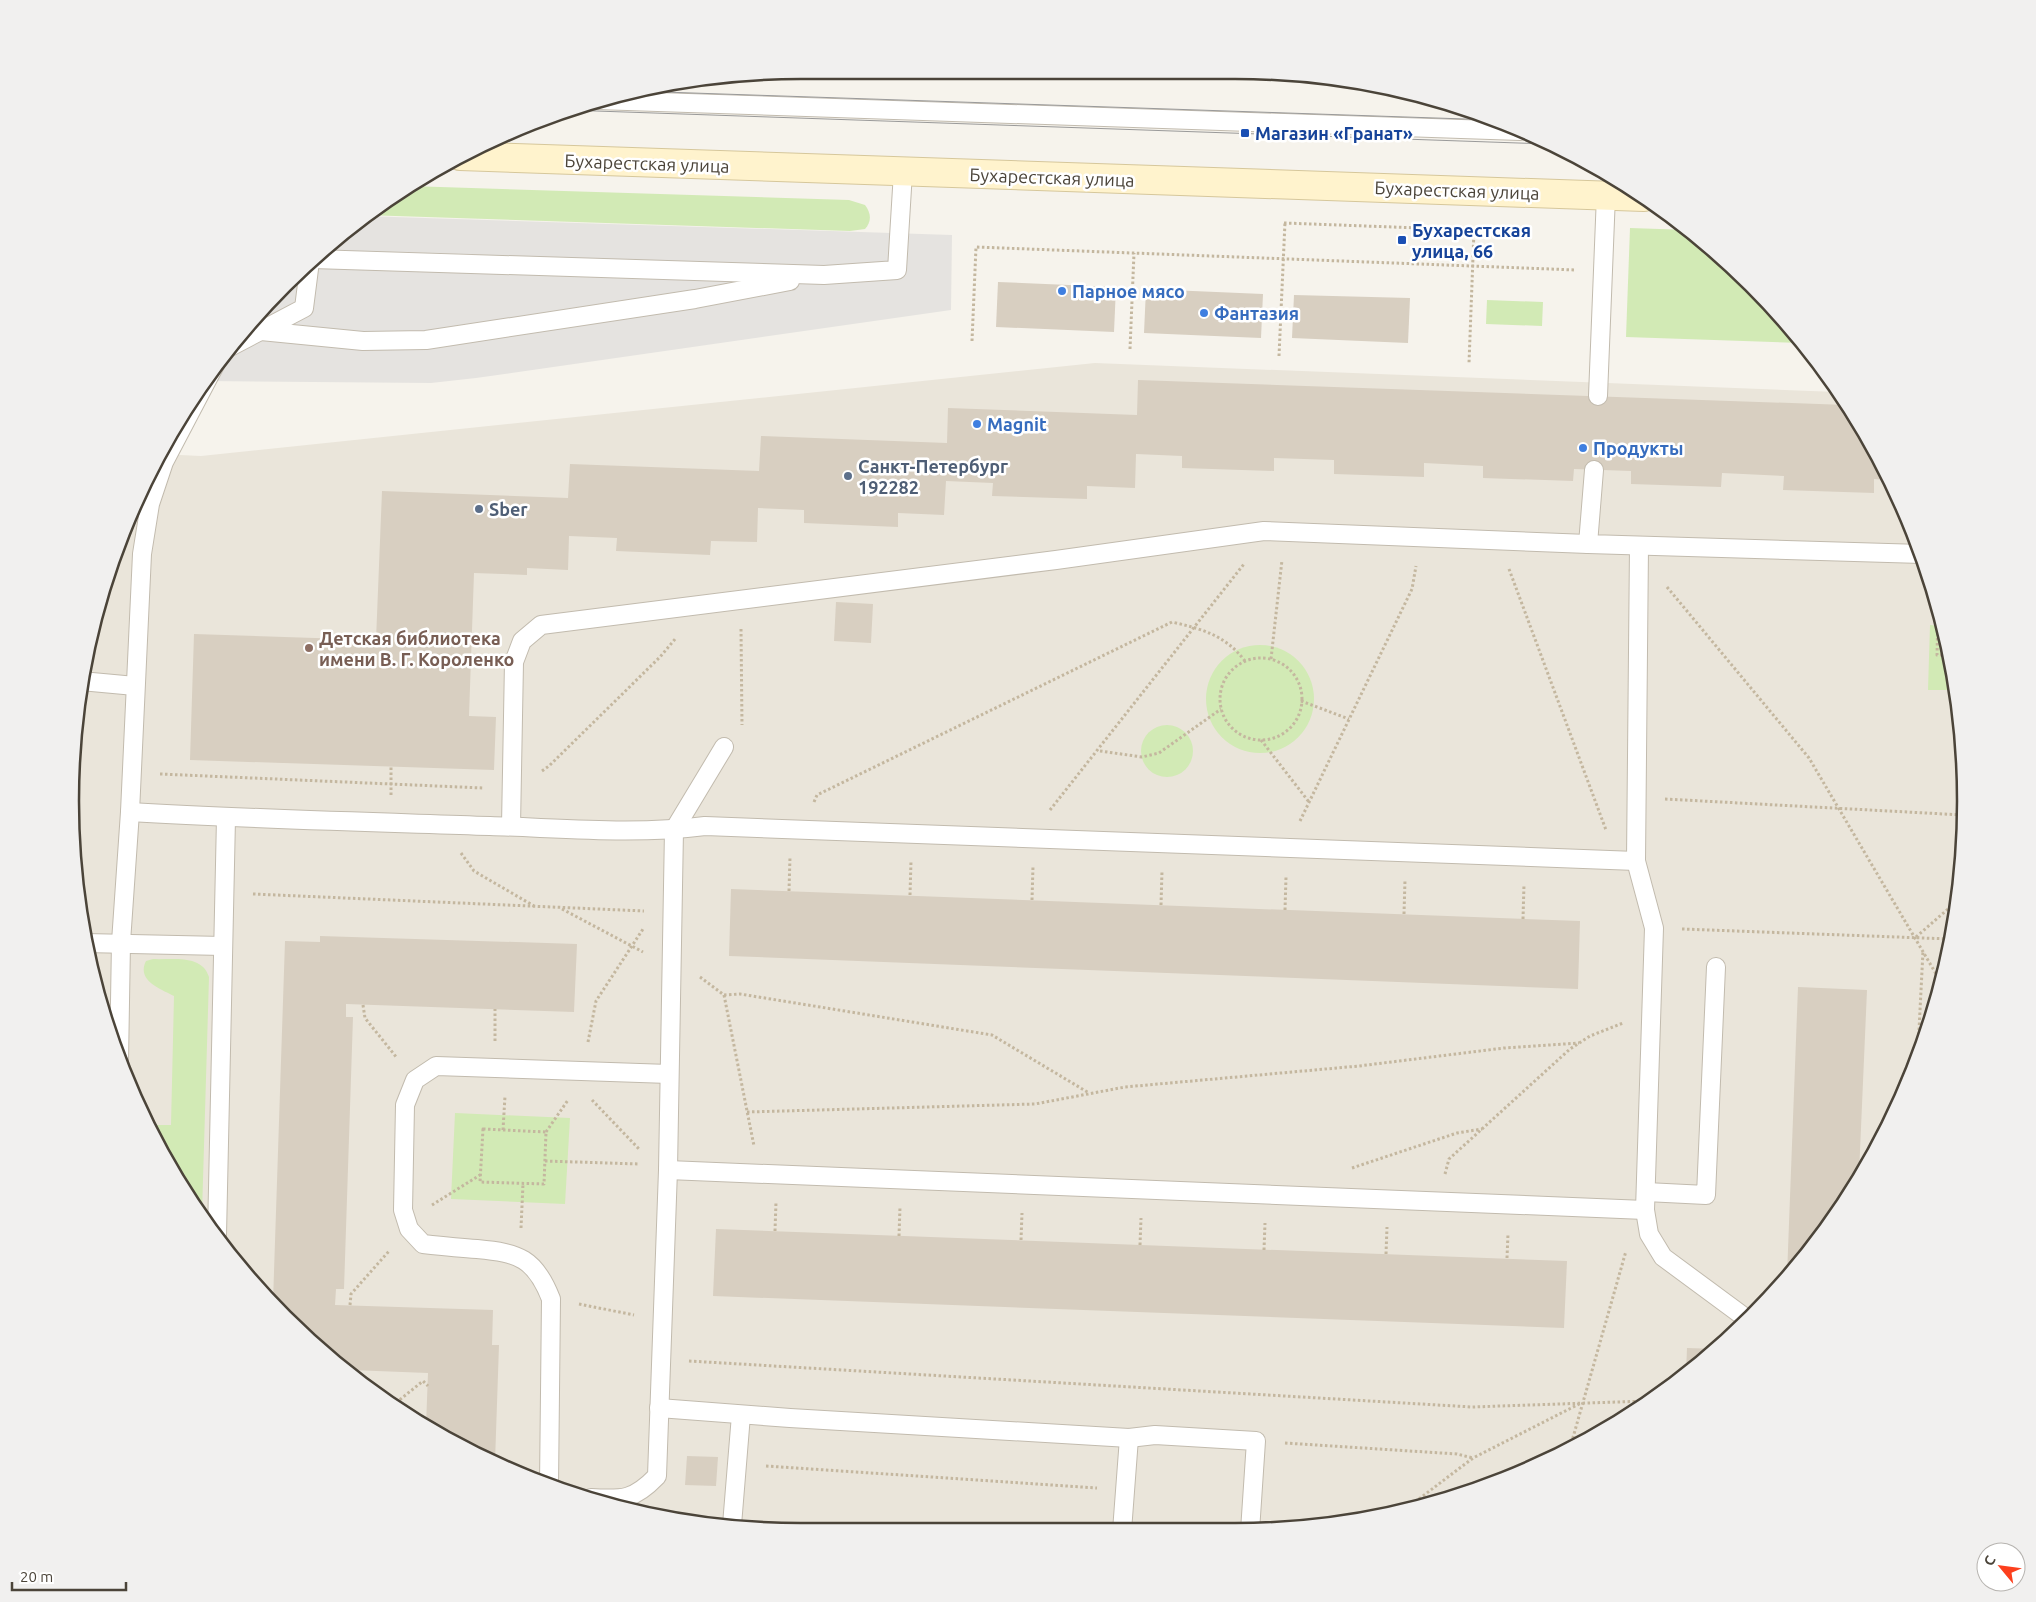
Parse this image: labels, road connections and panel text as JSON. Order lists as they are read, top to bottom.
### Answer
{
  "streets": {
    "main road": ["Бухарестская улица"]
  },
  "places": {
    "transit": ["Магазин «Гранат»", "Бухарестская улица, 66"],
    "other": [
      "Парное мясо",
      "Фантазия",
      "Magnit",
      "Продукты",
      "Санкт-Петербург 192282",
      "Sber",
      "Детская библиотека имени В. Г. Короленко"
    ]
  },
  "scale_bar": "20 m",
  "north": "top left"
}
